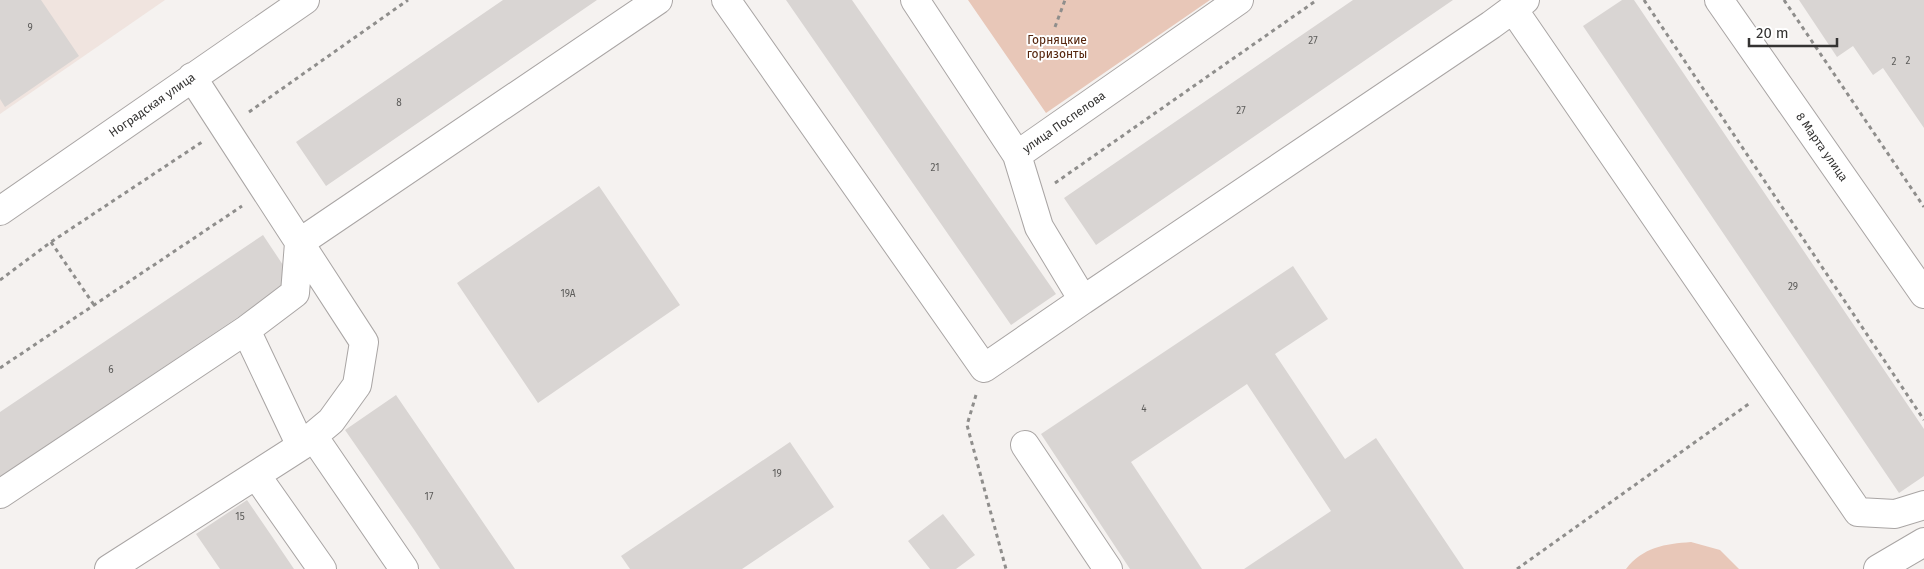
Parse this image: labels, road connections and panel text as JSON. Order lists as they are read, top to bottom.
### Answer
{
  "streets": {
    "street": ["Ноградская улица", "улица Поспелова", "8 Марта улица"]
  },
  "parks": ["Горняцкие горизонты"],
  "house_numbers": [
    "9",
    "27",
    "2",
    "2",
    "8",
    "27",
    "21",
    "29",
    "19А",
    "6",
    "4",
    "19",
    "17",
    "15"
  ],
  "scale_bar": "20 m"
}
